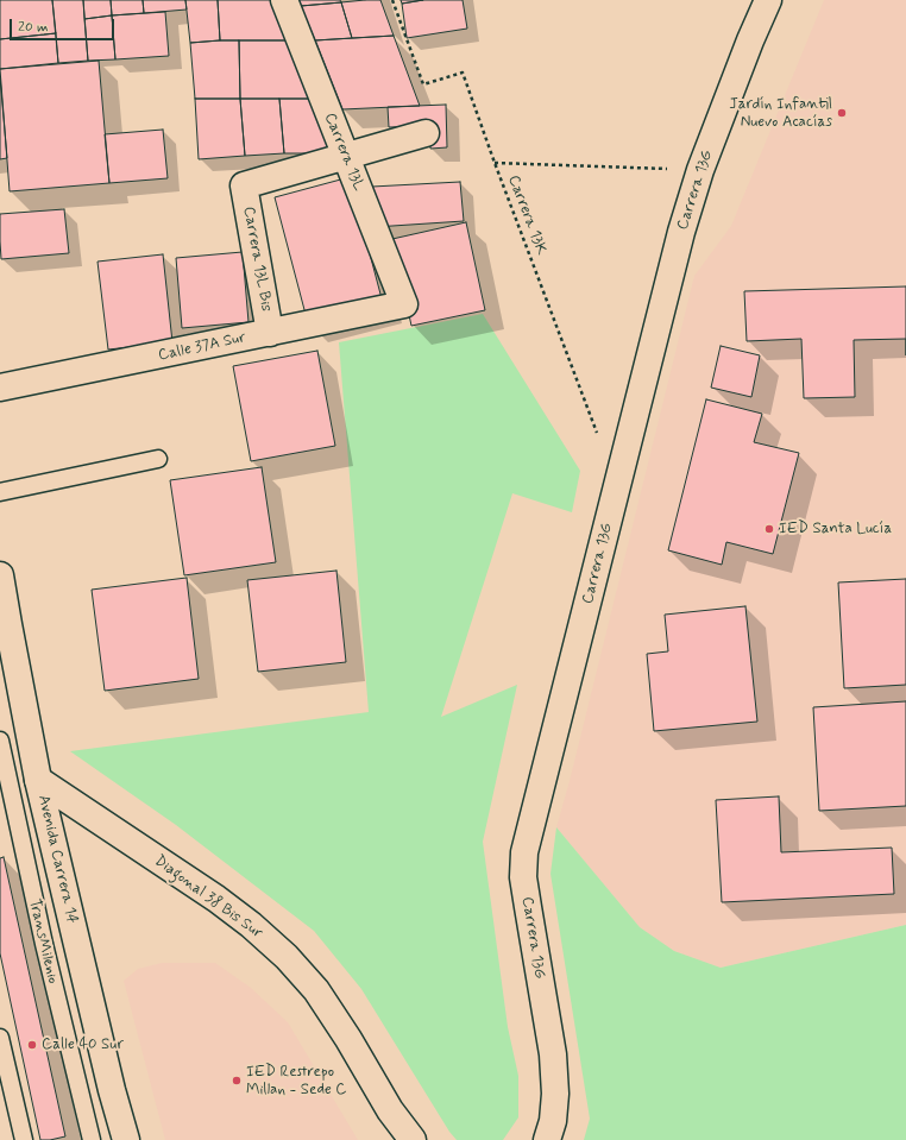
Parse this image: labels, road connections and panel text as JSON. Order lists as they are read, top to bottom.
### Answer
{
  "streets": {
    "street": [
      "Carrera 13L",
      "Carrera 13G",
      "Carrera 13L Bis",
      "Calle 37A Sur",
      "Avenida Carrera 14",
      "Diagonal 38 Bis Sur"
    ],
    "lane": ["TransMilenio"],
    "path": ["Carrera 13K"]
  },
  "crossings": [
    ["Carrera 13L", "Carrera 13L Bis"],
    ["Carrera 13L", "Calle 37A Sur"],
    ["Carrera 13L Bis", "Calle 37A Sur"],
    ["Avenida Carrera 14", "Diagonal 38 Bis Sur"]
  ],
  "places": [
    "Jardín Infantil Nuevo Acacías",
    "IED Santa Lucía",
    "Calle 40 Sur",
    "IED Restrepo Millan - Sede C"
  ],
  "scale_bar": "20 m"
}
